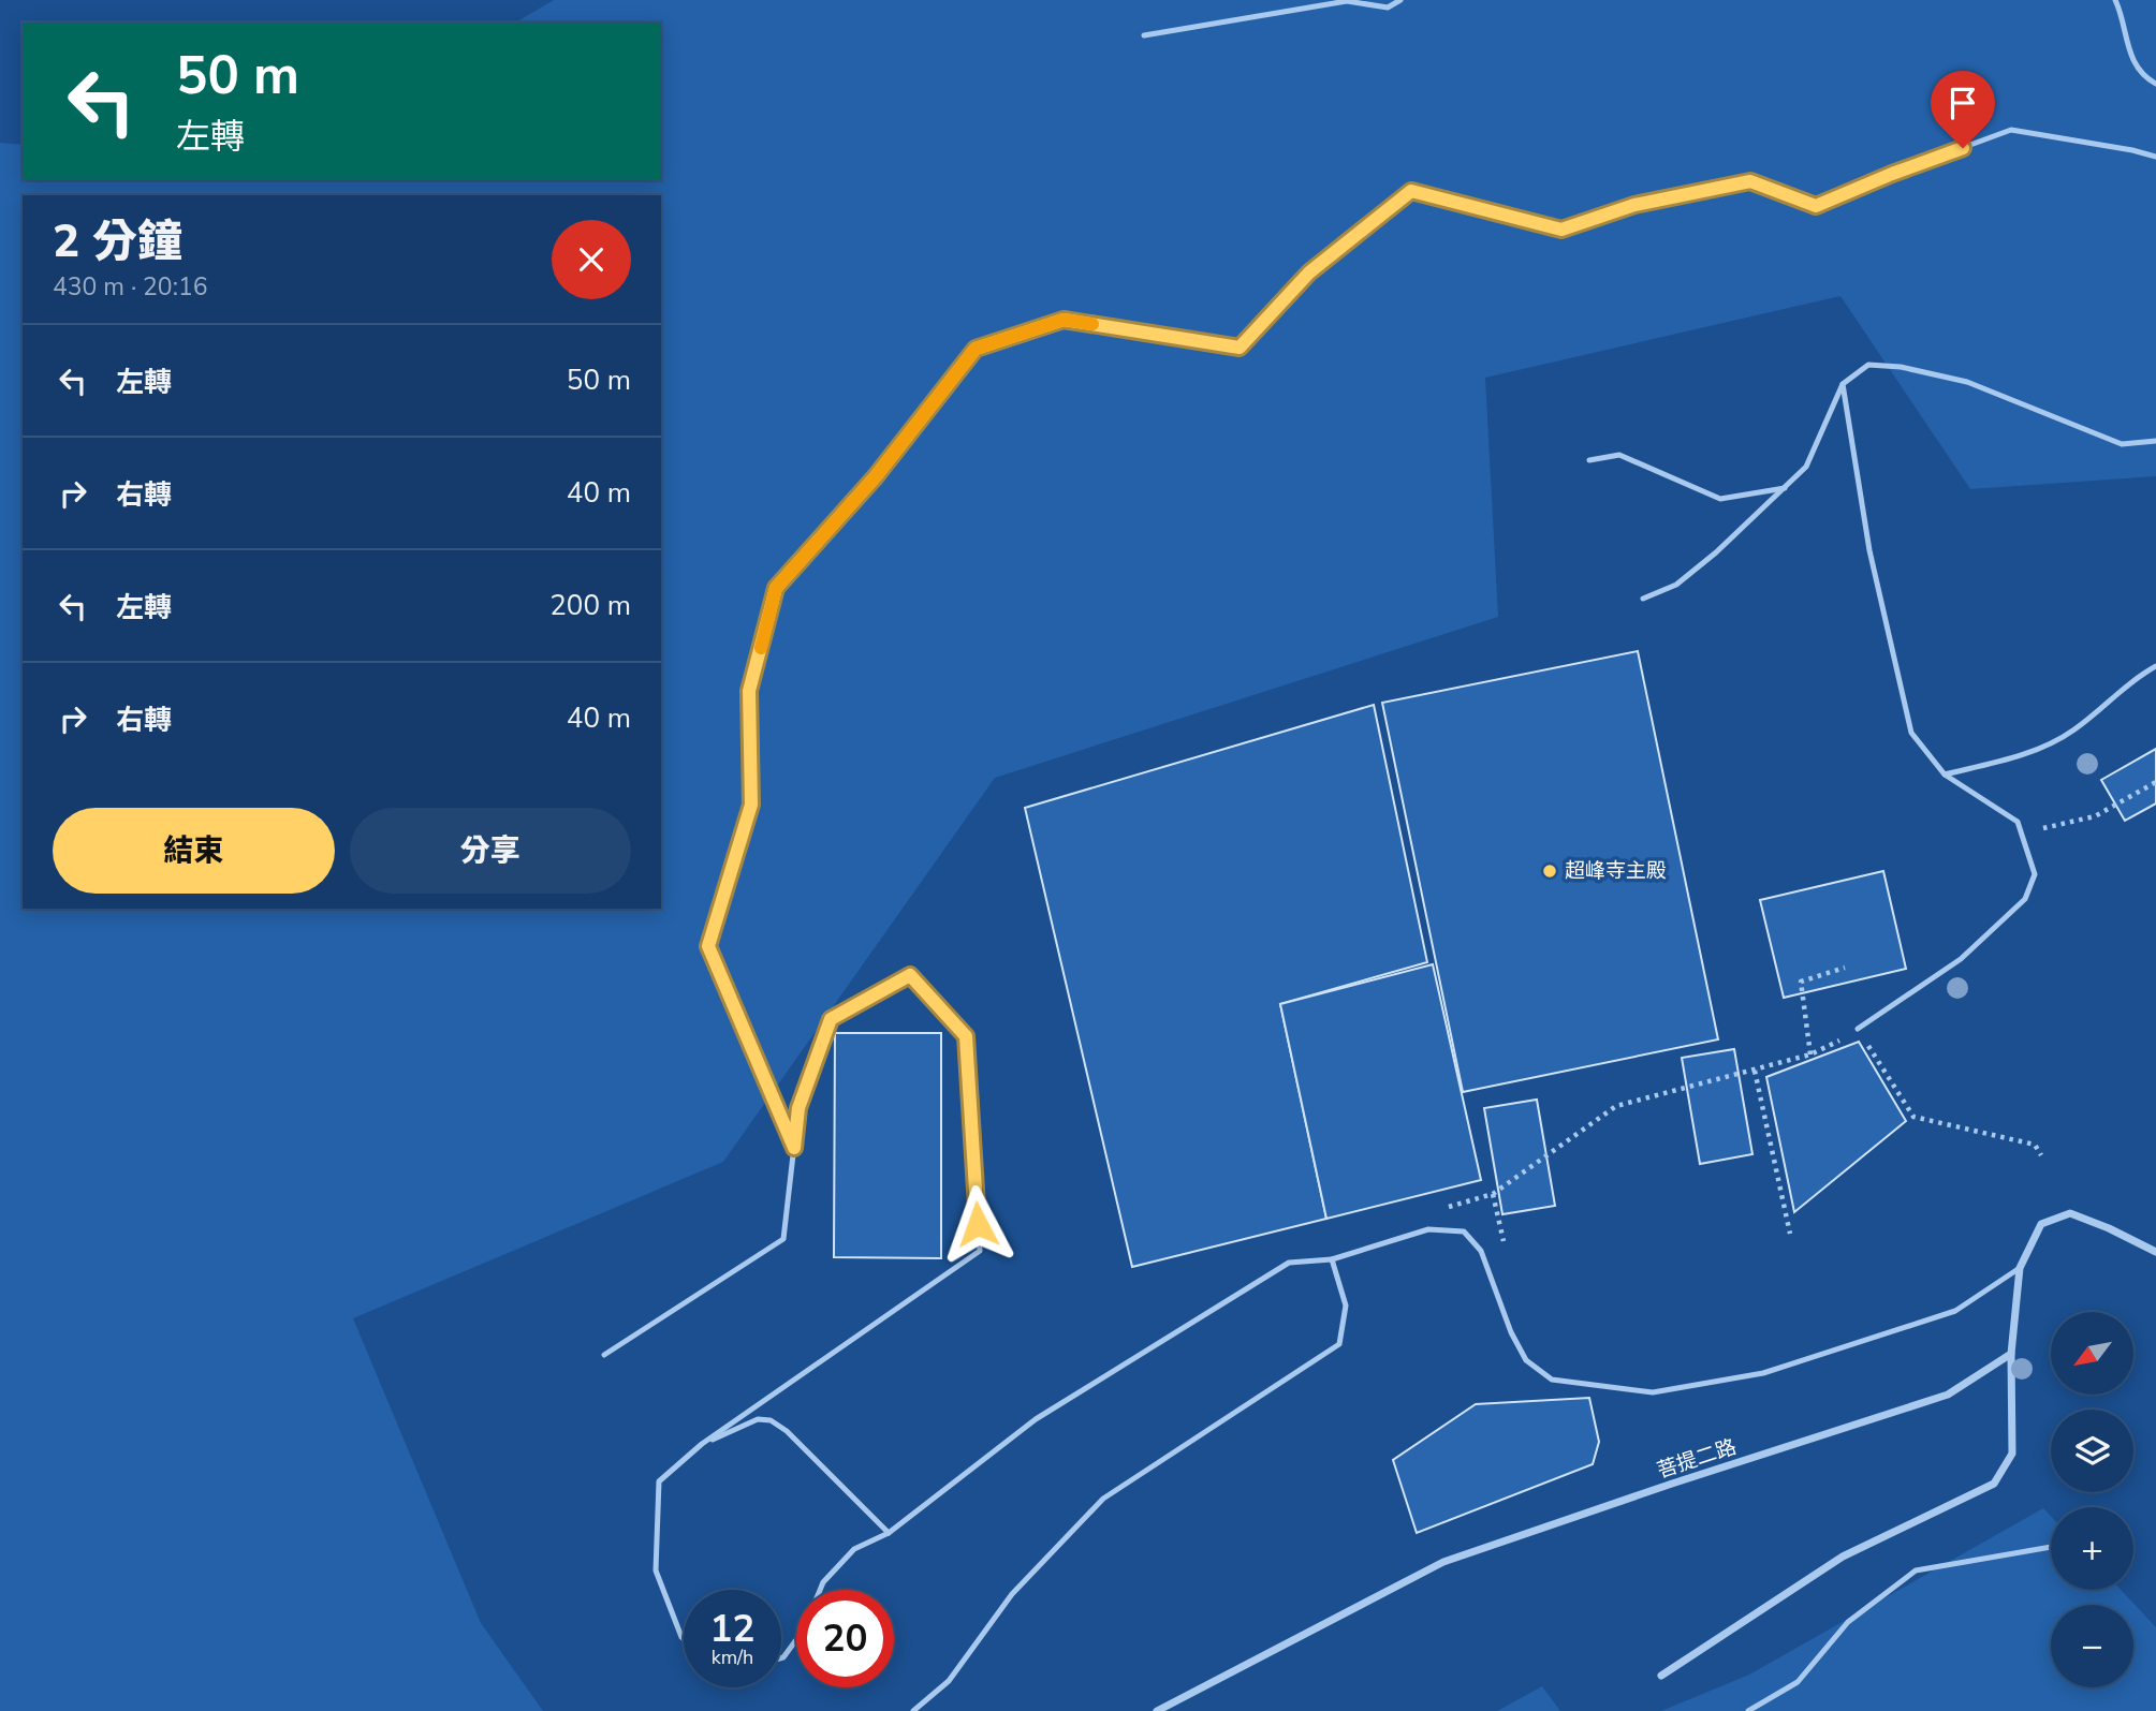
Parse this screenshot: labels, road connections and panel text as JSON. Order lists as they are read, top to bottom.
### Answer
{
  "streets": {
    "street": ["菩提二路"]
  },
  "places": ["超峰寺主殿"],
  "north": "bottom left",
  "page": {
    "turn": ["50 m", "左轉"],
    "heading": ["2 分鐘", "430 m · 20:16"],
    "list": [
      {
        "name": "左轉",
        "value": "50 m"
      },
      {
        "name": "右轉",
        "value": "40 m"
      },
      {
        "name": "左轉",
        "value": "200 m"
      },
      {
        "name": "右轉",
        "value": "40 m"
      }
    ],
    "buttons": ["結束", "分享"],
    "map_buttons": ["+", "−"],
    "speed": "12 km/h",
    "limit": "20"
  }
}
